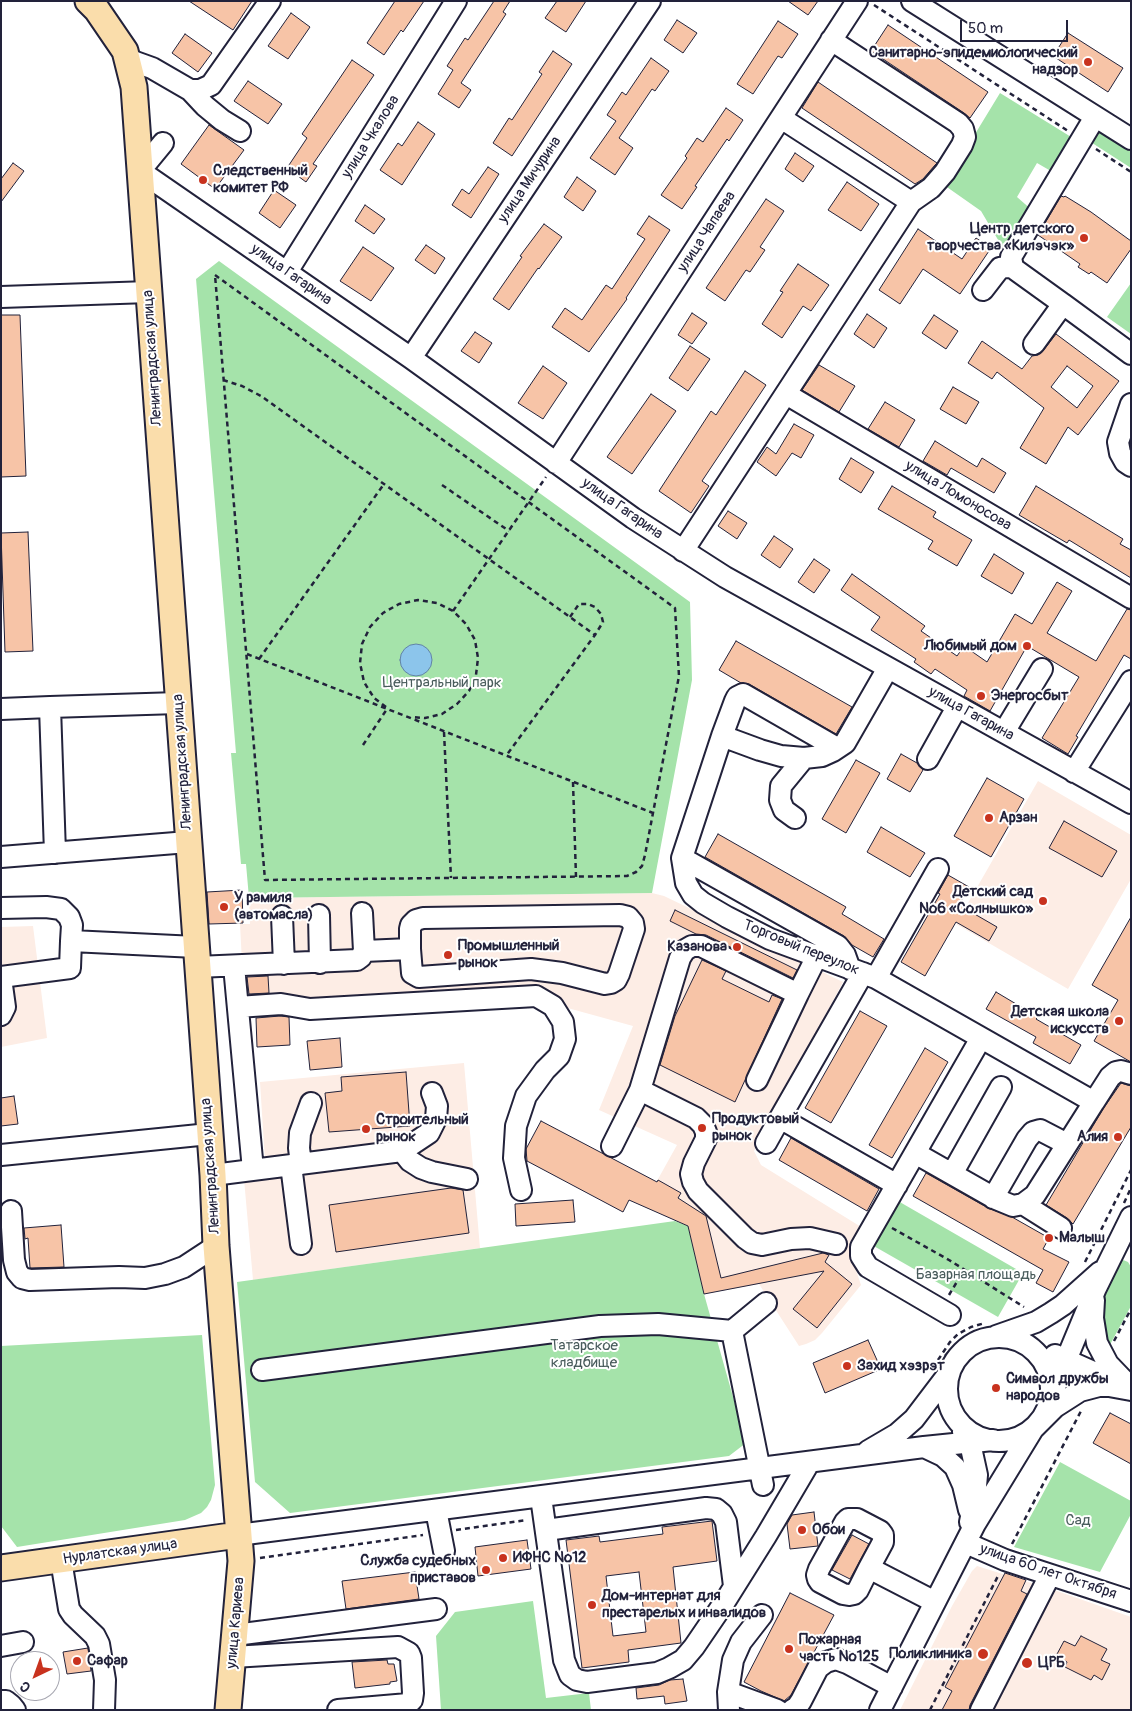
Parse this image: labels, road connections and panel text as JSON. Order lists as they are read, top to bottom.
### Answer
{
  "streets": {
    "main road": ["Ленинградская улица", "Нурлатская улица", "улица Кариева"],
    "street": [
      "улица Чкалова",
      "улица Мичурина",
      "улица Чапаева",
      "улица Гагарина",
      "улица Ломоносова",
      "Торговый переулок",
      "улица 60 лет Октября"
    ]
  },
  "crossings": [
    ["улица Чкалова", "улица Гагарина"],
    ["улица Мичурина", "улица Гагарина"],
    ["улица Чапаева", "улица Гагарина"],
    ["улица Гагарина", "Ленинградская улица"],
    ["Ленинградская улица", "Нурлатская улица"],
    ["Ленинградская улица", "улица Кариева"],
    ["Нурлатская улица", "улица Кариева"]
  ],
  "parks": [
    "Центральный парк",
    "Базарная площадь",
    "Татарское кладбище",
    "Сад"
  ],
  "places": [
    "Санитарно-эпидемиологический надзор",
    "Следственный комитет РФ",
    "Центр детского творчества «Килэчэк»",
    "Любимый дом",
    "Энергосбыт",
    "Арзан",
    "Детский сад №6 «Солнышко»",
    "У рамиля (автомасла)",
    "Казанова",
    "Промышленный рынок",
    "Детская школа искусств",
    "Продуктовый рынок",
    "Строительный рынок",
    "Алия",
    "Малыш",
    "Захид хэзрэт",
    "Символ дружбы народов",
    "Обои",
    "ИФНС №12",
    "Служба судебных приставов",
    "Дом-интернат для престарелых и инвалидов",
    "Пожарная часть №125",
    "Поликлиника",
    "Сафар",
    "ЦРБ"
  ],
  "scale_bar": "50 m",
  "north": "bottom left"
}
